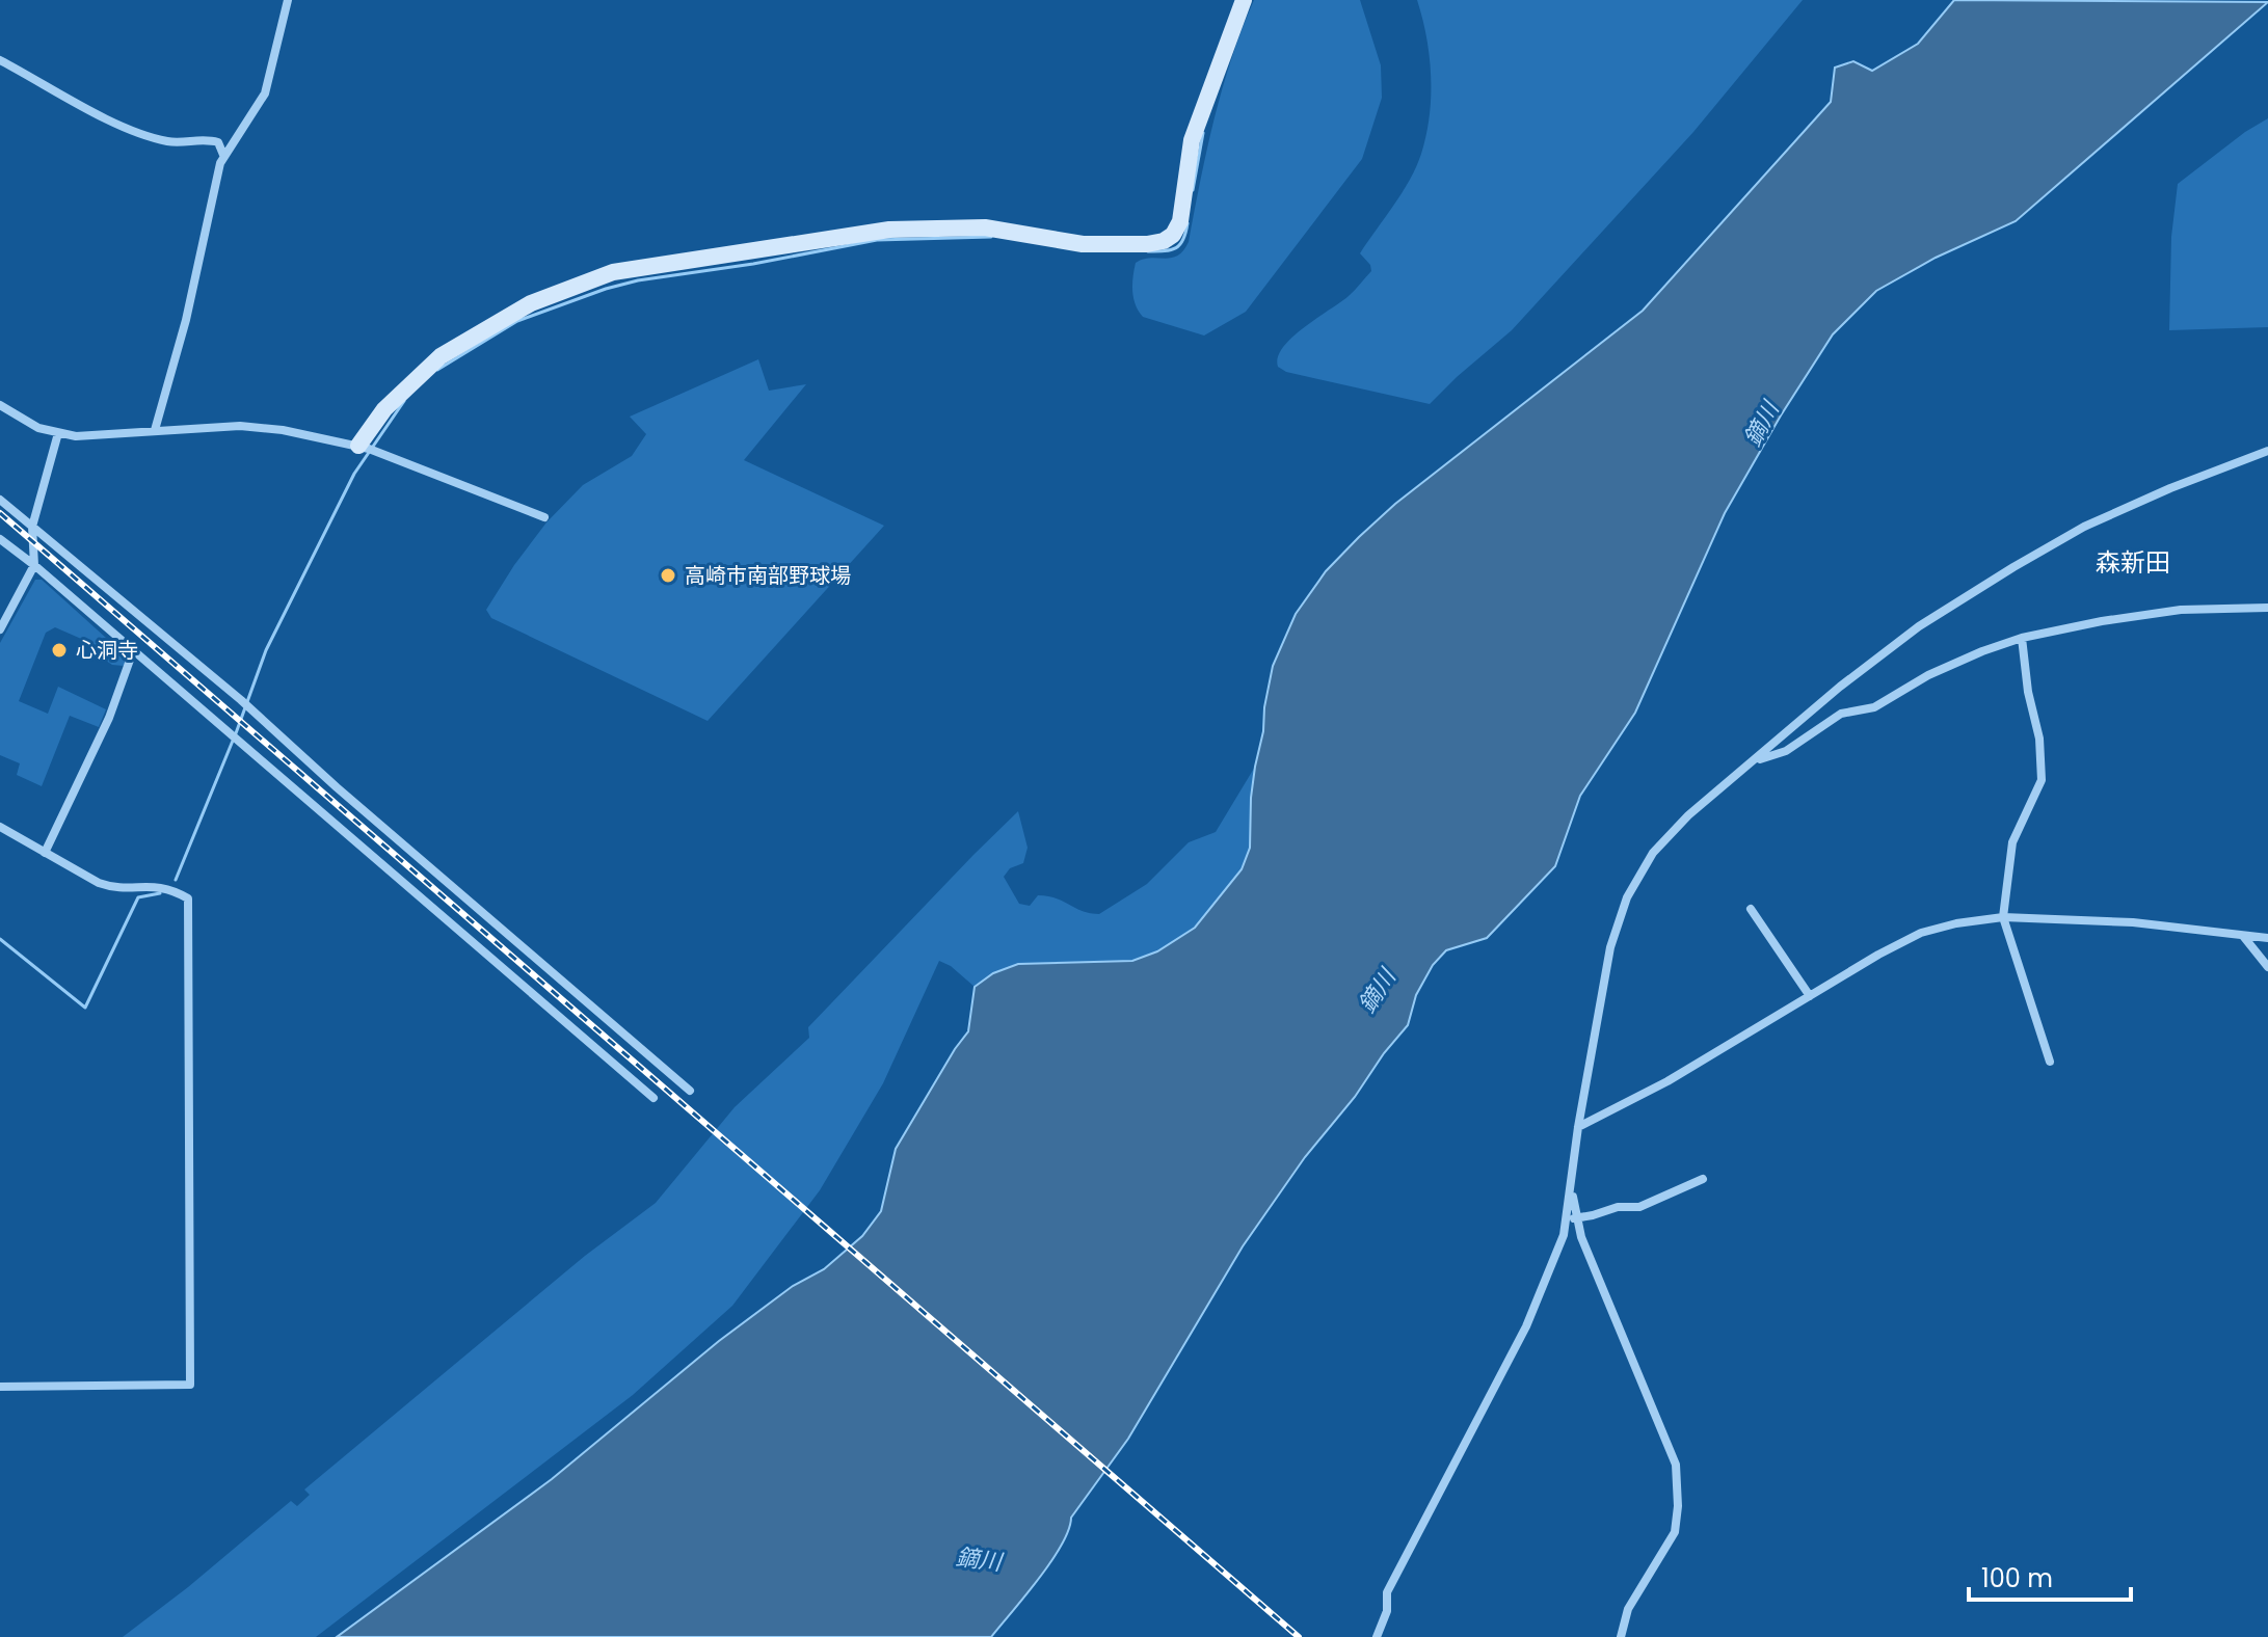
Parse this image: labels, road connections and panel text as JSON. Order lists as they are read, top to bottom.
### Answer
{
  "districts": ["森新田"],
  "water": ["鏑川"],
  "places": ["高崎市南部野球場", "心洞寺"],
  "scale_bar": "100 m"
}
